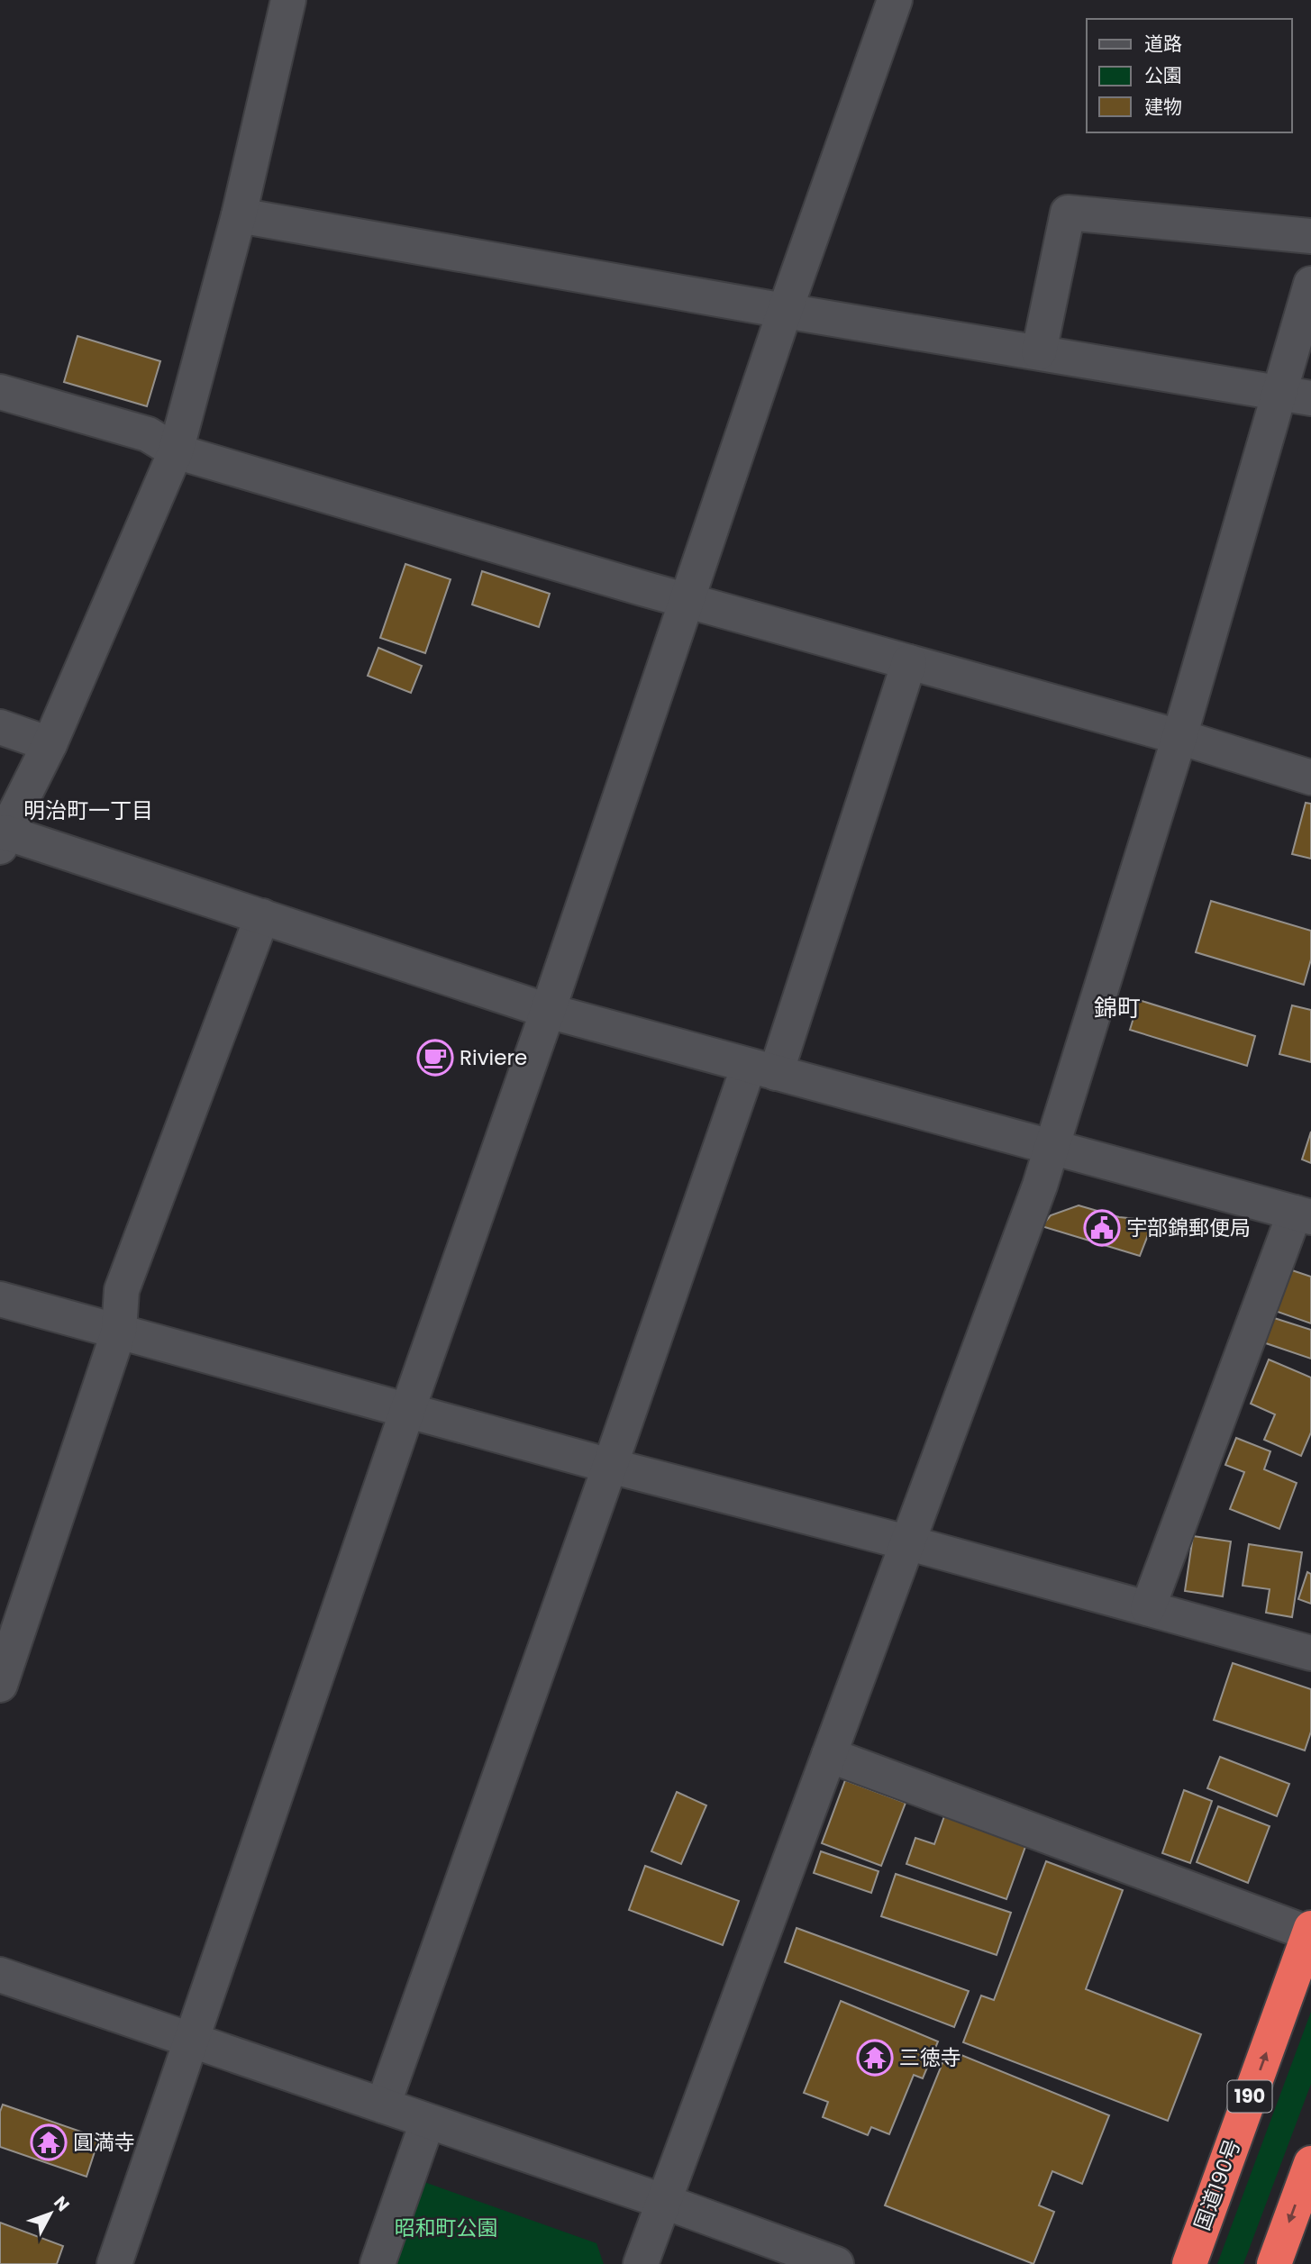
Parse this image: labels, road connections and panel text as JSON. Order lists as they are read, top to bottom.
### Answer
{
  "streets": {
    "highway": ["190", "国道190号"]
  },
  "districts": ["明治町一丁目", "錦町"],
  "parks": ["昭和町公園"],
  "places": {
    "cafe": ["Riviere"],
    "public building": ["宇部錦郵便局"],
    "temple": ["三徳寺", "圓満寺"]
  },
  "legend": ["道路", "公園", "建物"],
  "north": "top right"
}
